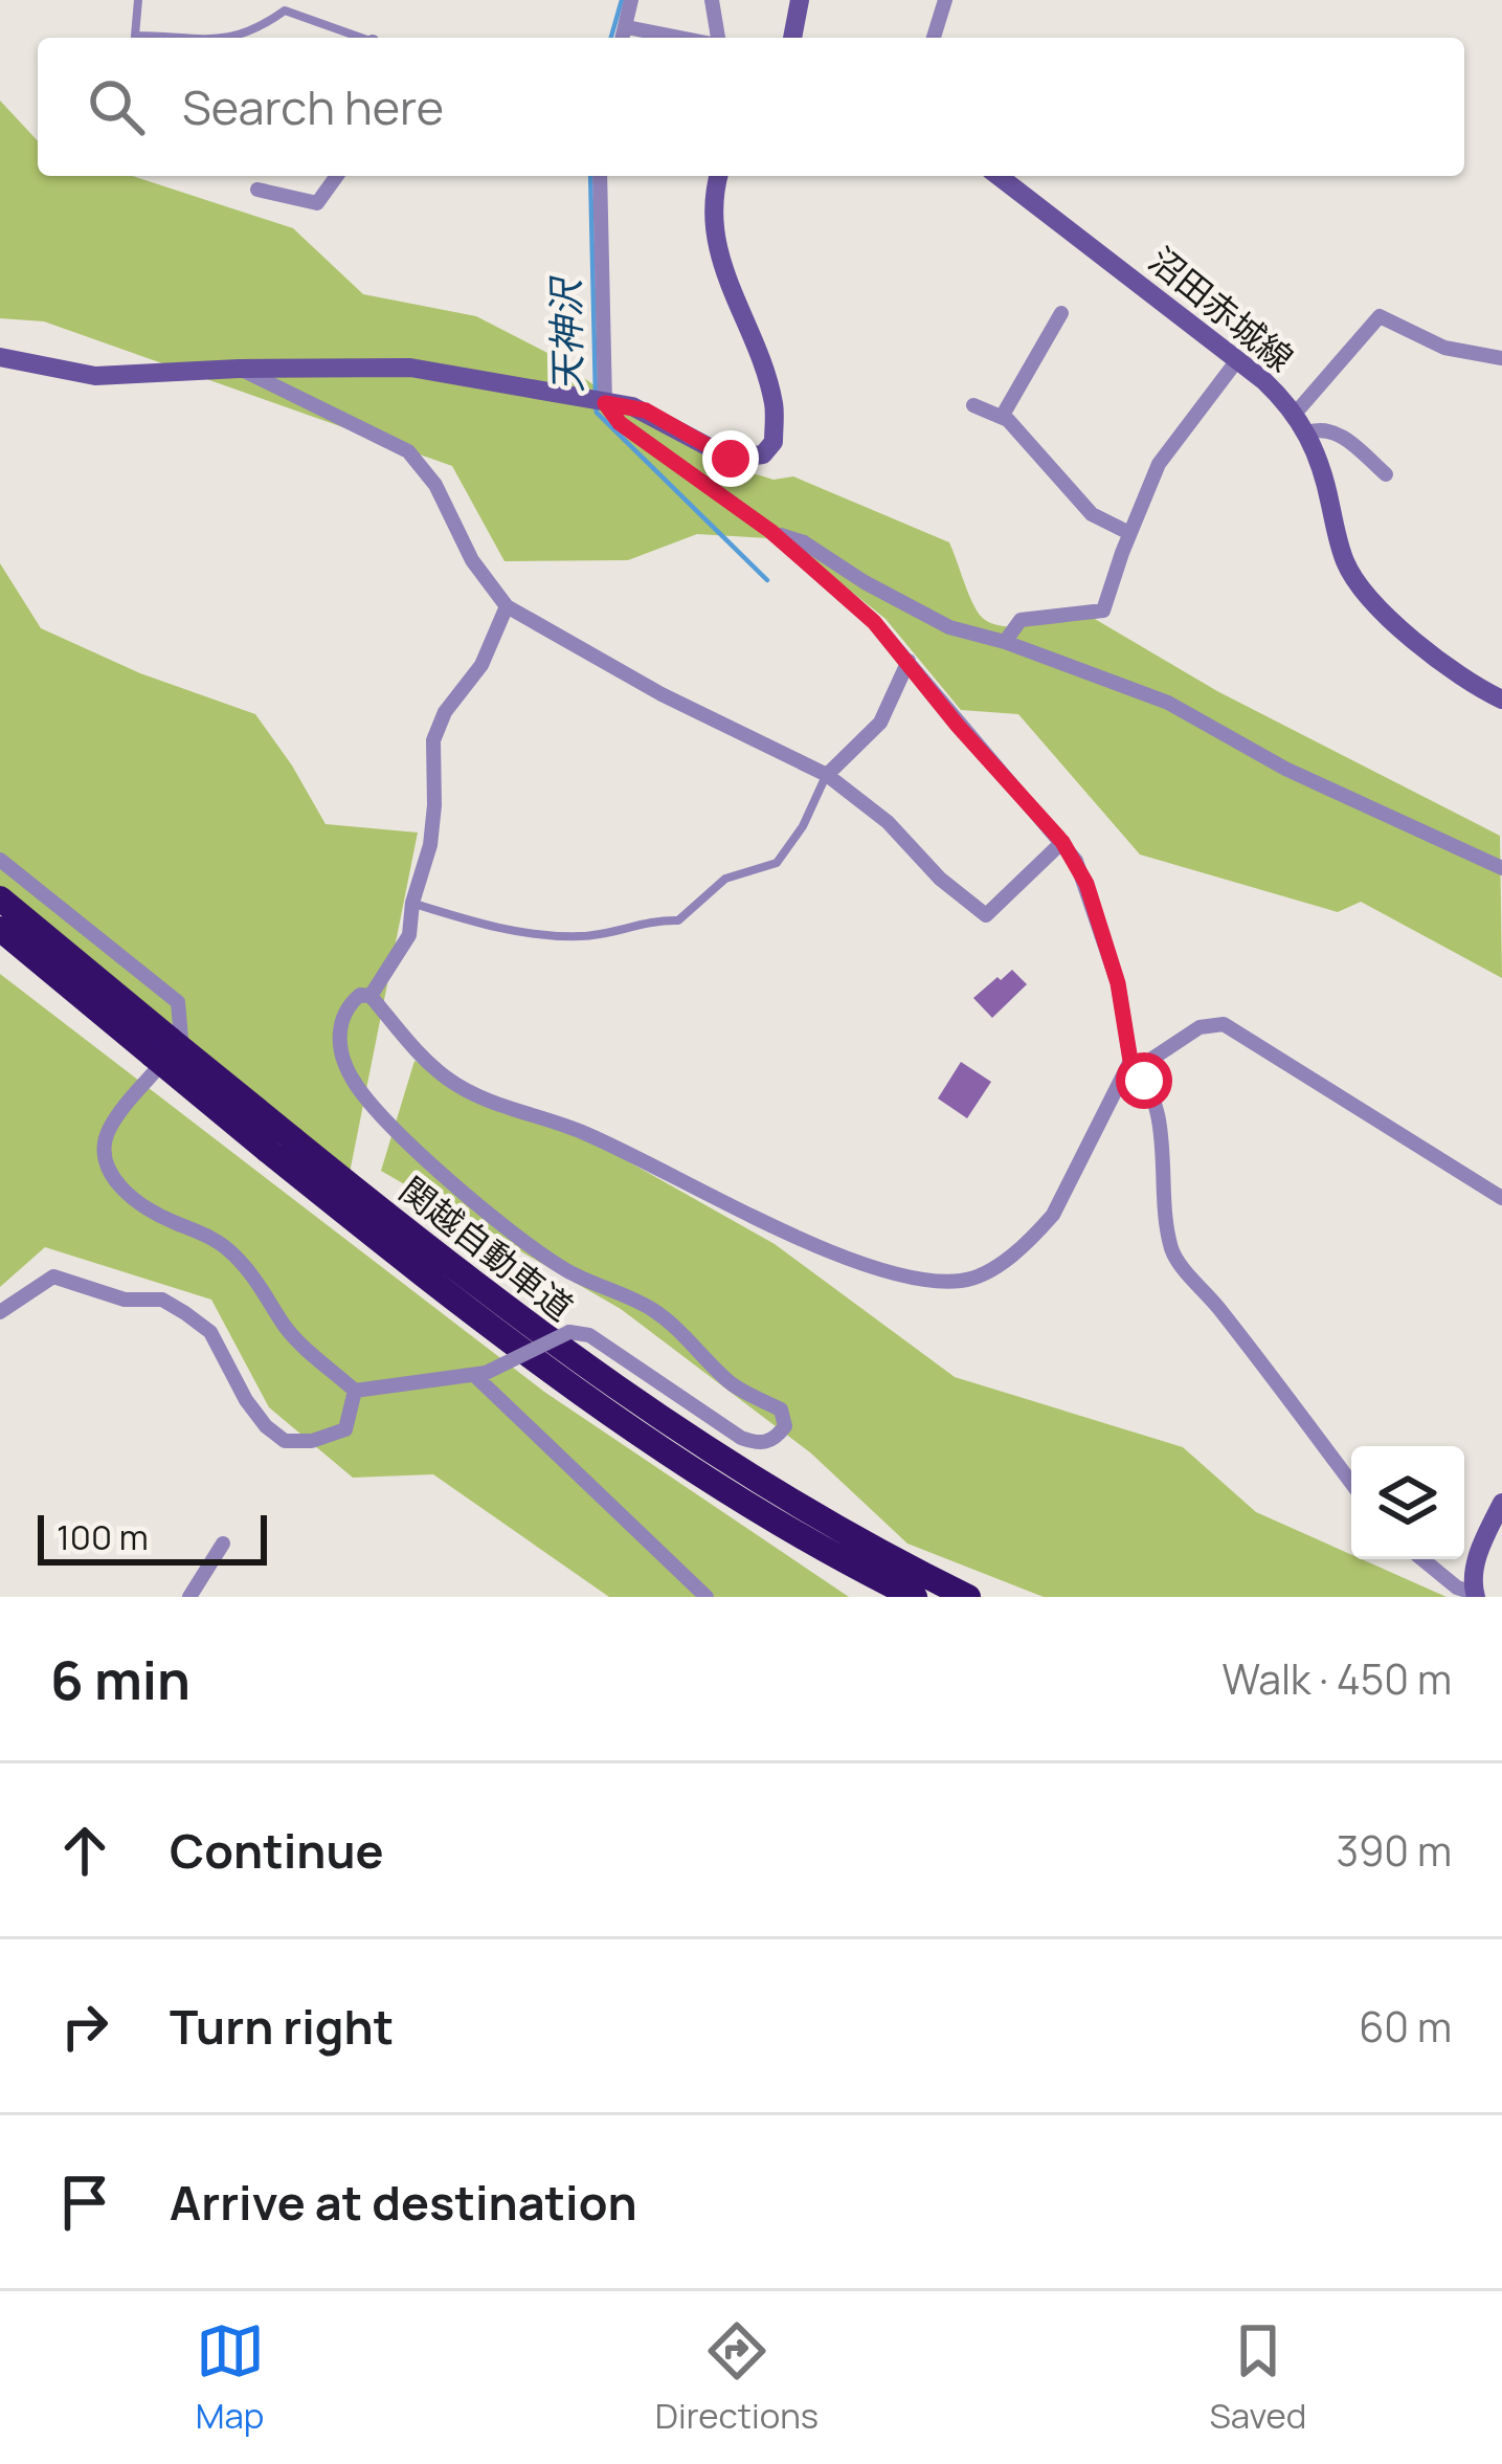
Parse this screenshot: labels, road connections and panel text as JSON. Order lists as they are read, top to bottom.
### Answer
{
  "streets": {
    "highway": ["関越自動車道"],
    "street": ["沼田赤城線"]
  },
  "water": ["天神沢"],
  "scale_bar": "100 m",
  "page": {
    "search": "Search here",
    "scale": "100 m",
    "heading": ["6 min", "Walk · 450 m"],
    "list": [
      ["Continue", "390 m"],
      ["Turn right", "60 m"],
      "Arrive at destination"
    ],
    "nav": ["Map", "Directions", "Saved"]
  }
}
